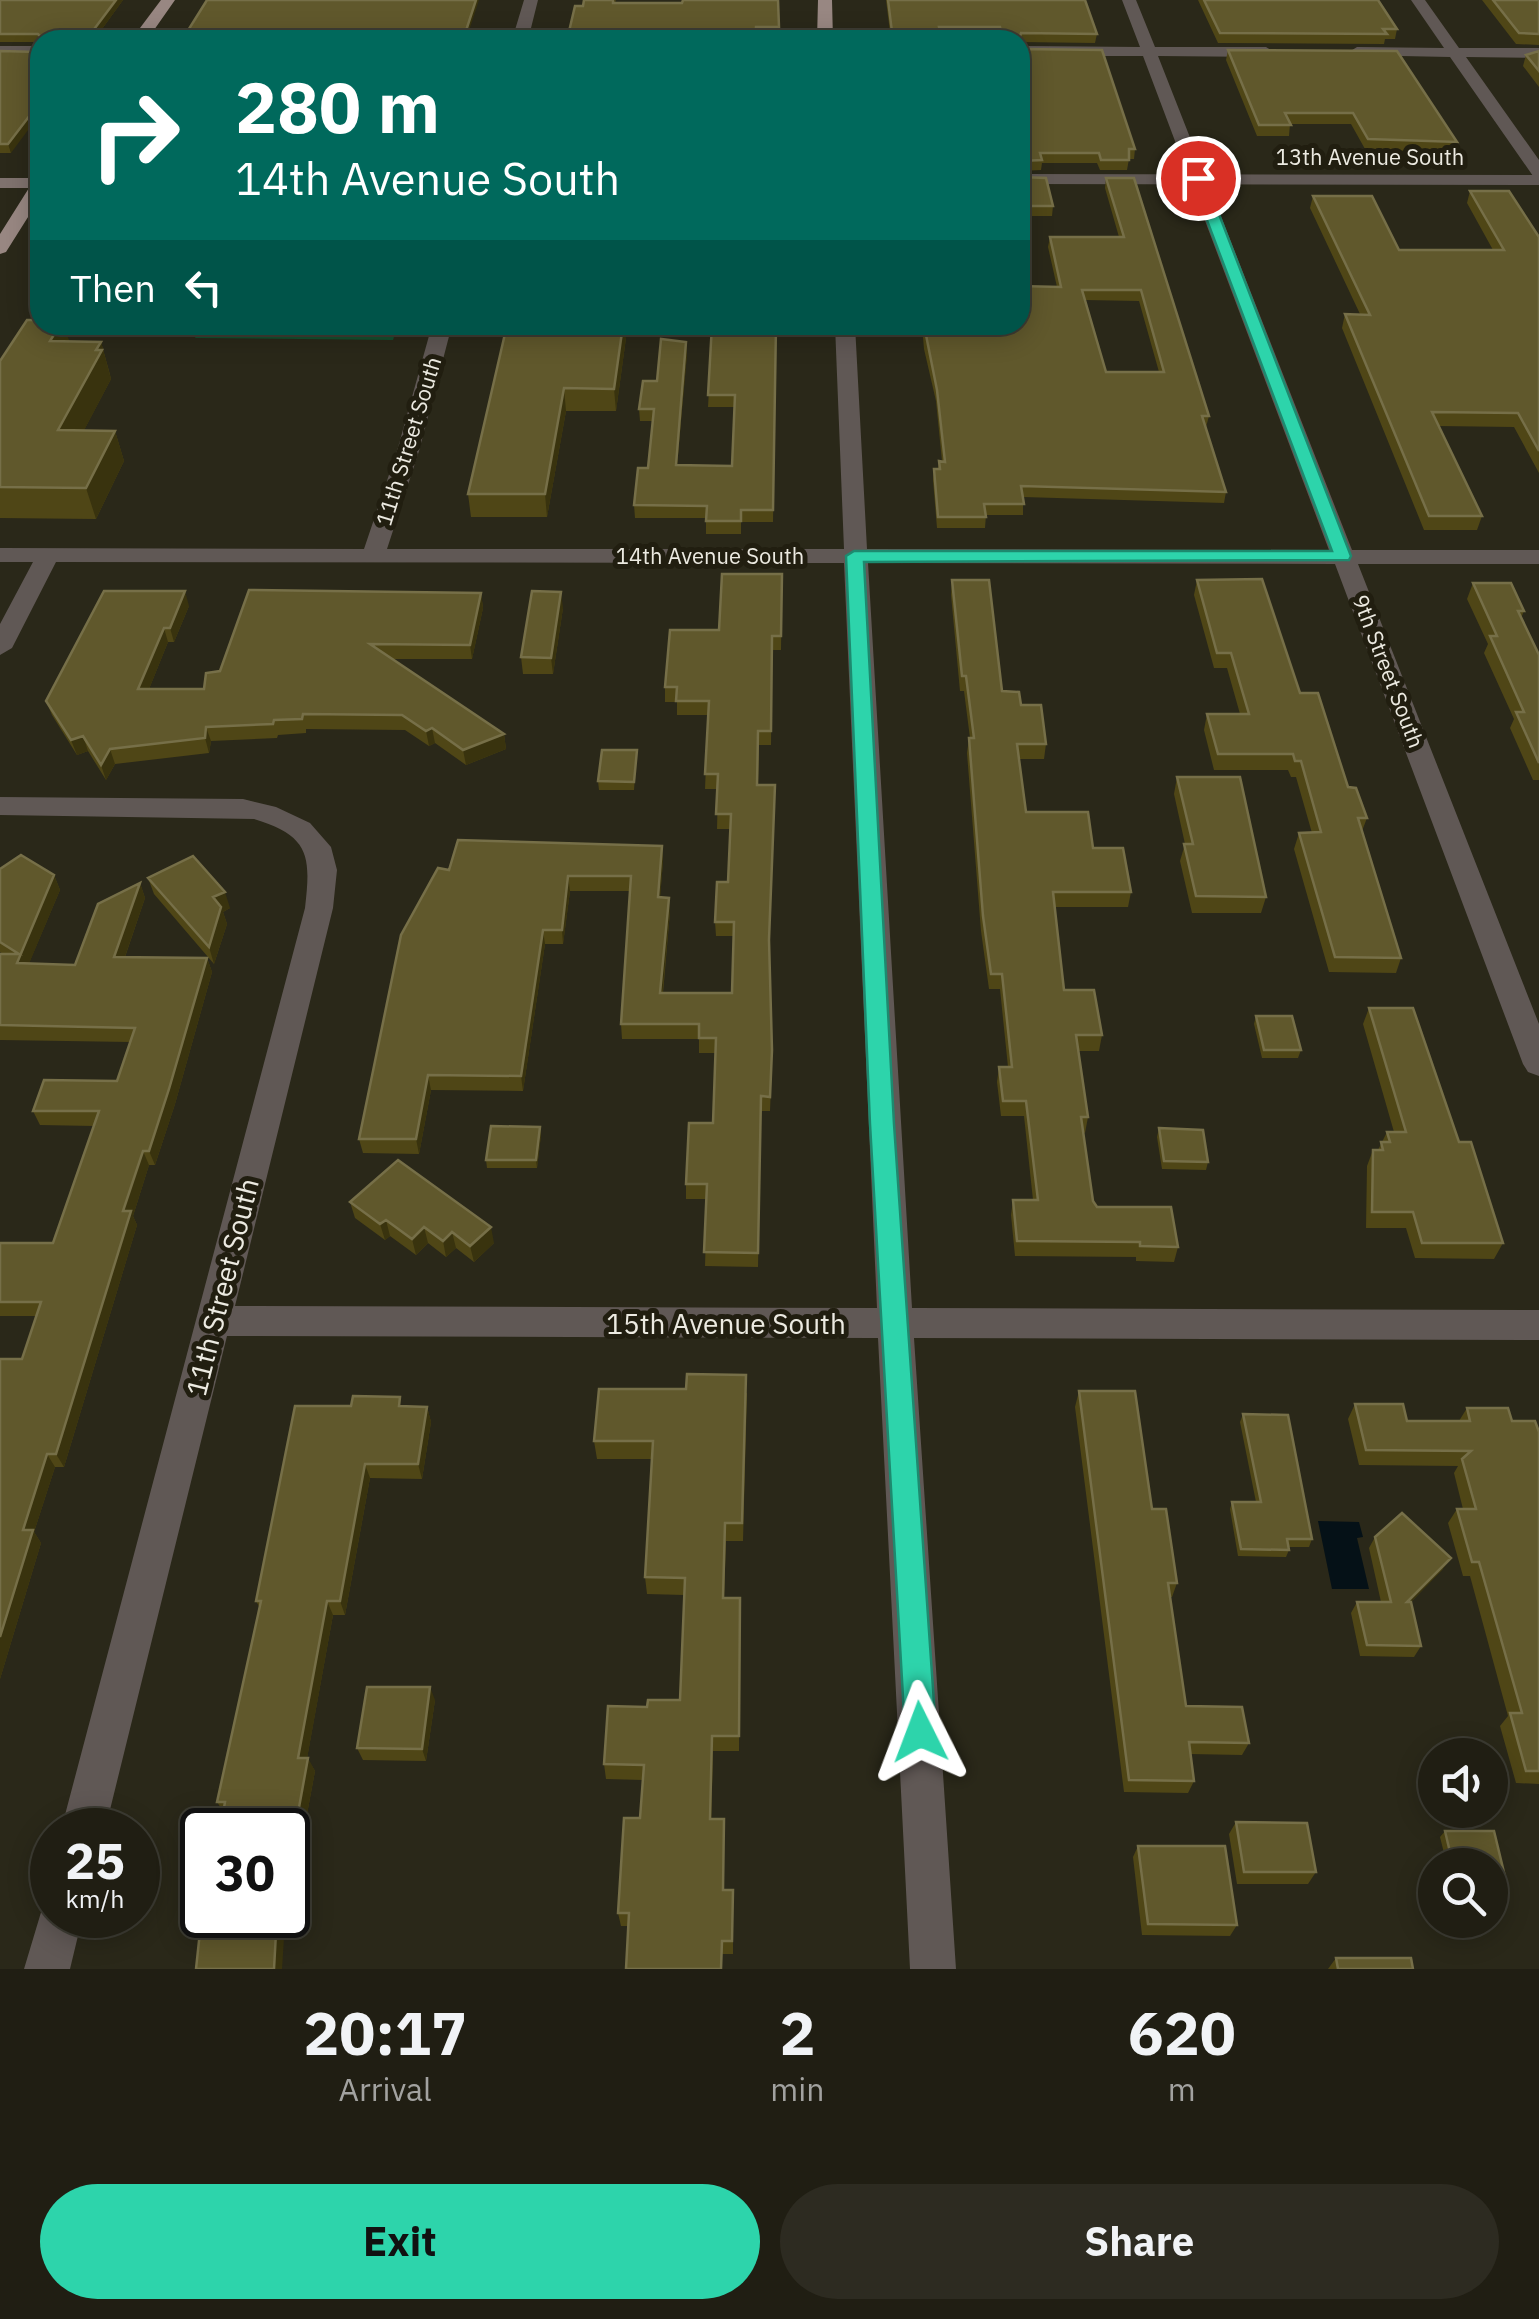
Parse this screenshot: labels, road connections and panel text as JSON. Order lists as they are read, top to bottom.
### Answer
{
  "streets": {
    "street": [
      "13th Avenue South",
      "11th Street South",
      "14th Avenue South",
      "9th Street South",
      "15th Avenue South"
    ]
  },
  "crossings": [
    ["13th Avenue South", "9th Street South"],
    ["11th Street South", "14th Avenue South"],
    ["11th Street South", "15th Avenue South"],
    ["14th Avenue South", "9th Street South"]
  ],
  "page": {
    "turn": ["280 m", "14th Avenue South"],
    "then": "Then",
    "speed": "25 km/h",
    "limit": "30",
    "eta": [
      "20:17",
      "Arrival",
      "2",
      "min",
      "620",
      "m"
    ],
    "buttons": ["Exit", "Share"]
  }
}
